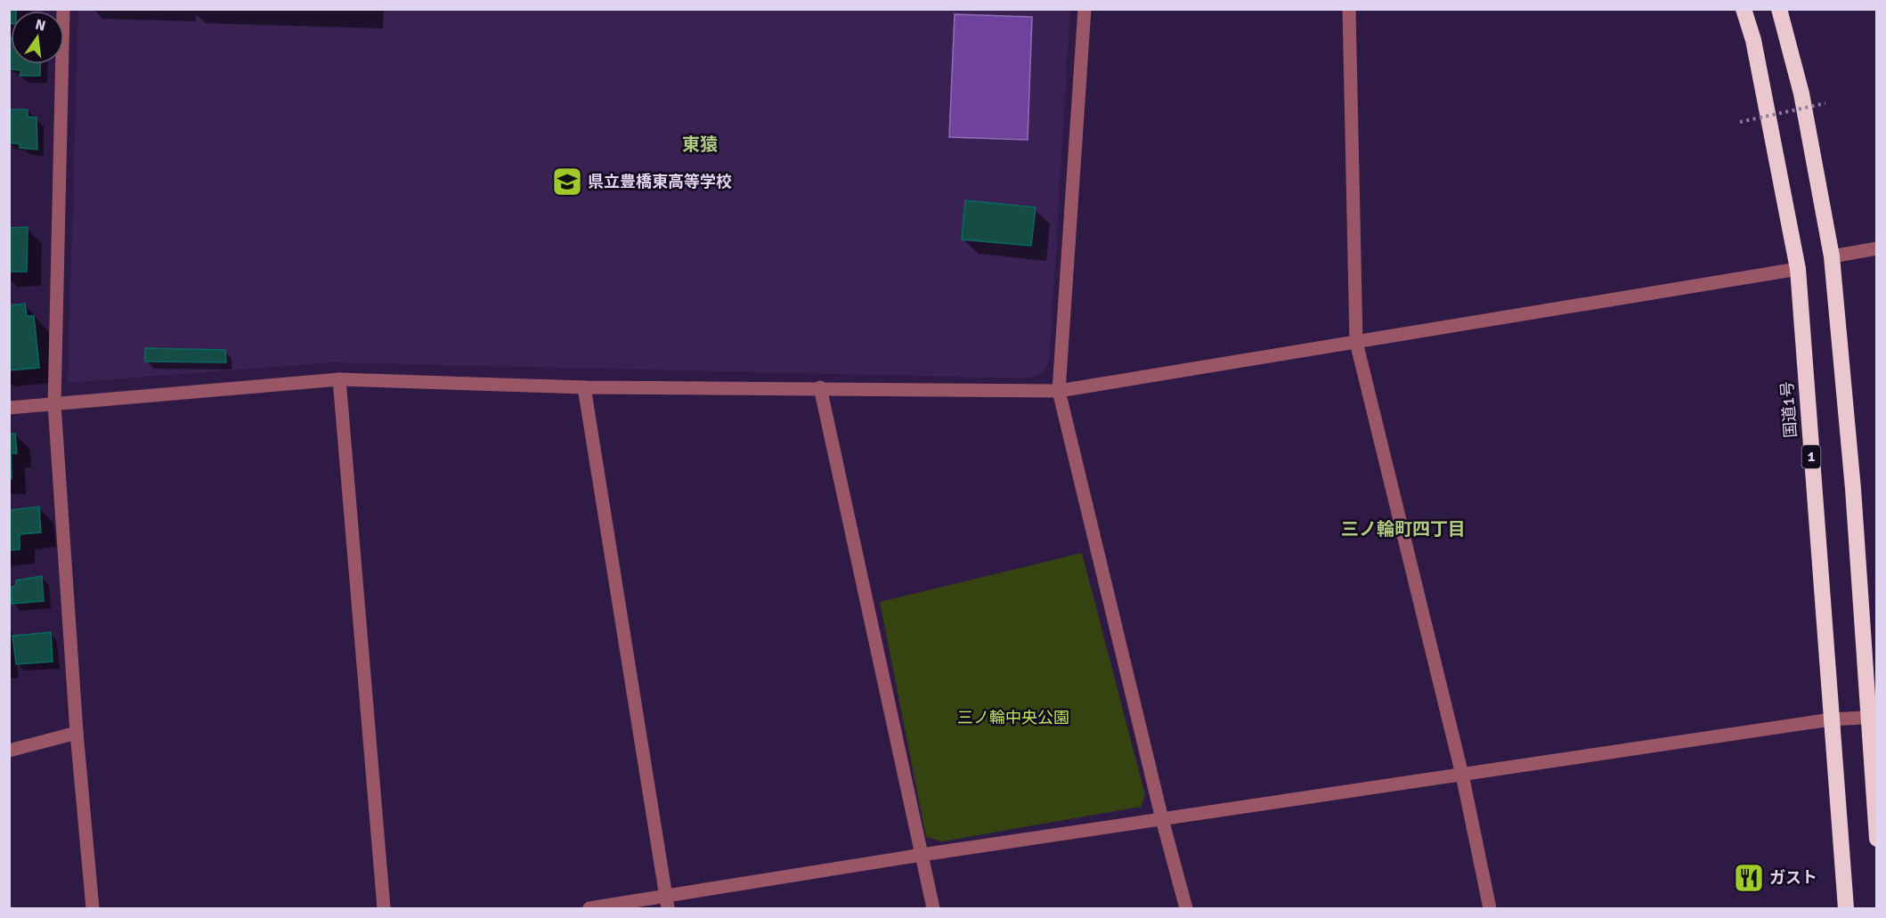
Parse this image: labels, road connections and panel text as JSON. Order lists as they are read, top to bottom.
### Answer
{
  "streets": {
    "highway": ["国道1号", "1"]
  },
  "districts": ["東猿", "三ノ輪町四丁目"],
  "parks": ["三ノ輪中央公園"],
  "places": {
    "school or university": ["県立豊橋東高等学校"],
    "restaurant": ["ガスト"]
  },
  "north": "top"
}
